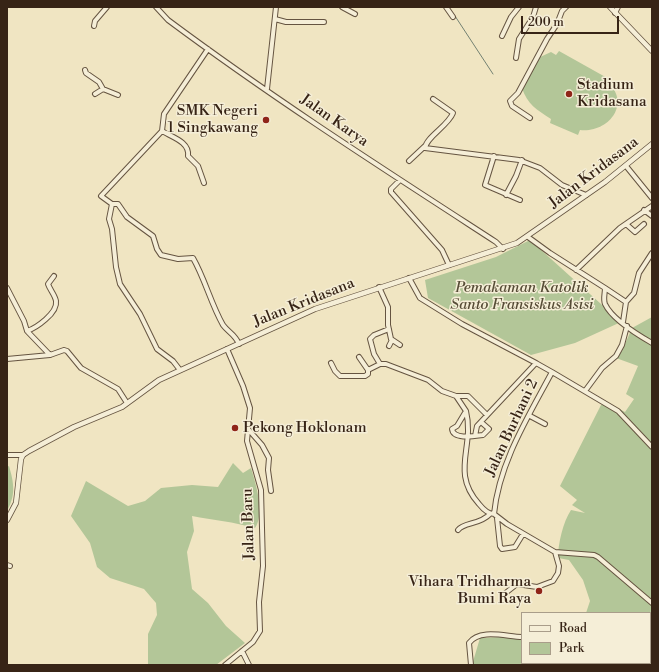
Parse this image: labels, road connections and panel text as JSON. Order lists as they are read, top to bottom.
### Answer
{
  "streets": {
    "street": [
      "Jalan Karya",
      "Jalan Kridasana",
      "Jalan Burhani 2",
      "Jalan Baru"
    ]
  },
  "crossings": [
    ["Jalan Karya", "Jalan Kridasana"],
    ["Jalan Kridasana", "Jalan Burhani 2"],
    ["Jalan Kridasana", "Jalan Baru"]
  ],
  "parks": ["Pemakaman Katolik Santo Fransiskus Asisi"],
  "places": [
    "Stadium Kridasana",
    "SMK Negeri 1 Singkawang",
    "Pekong Hoklonam",
    "Vihara Tridharma Bumi Raya"
  ],
  "legend": ["Road", "Park"],
  "scale_bar": "200 m"
}
